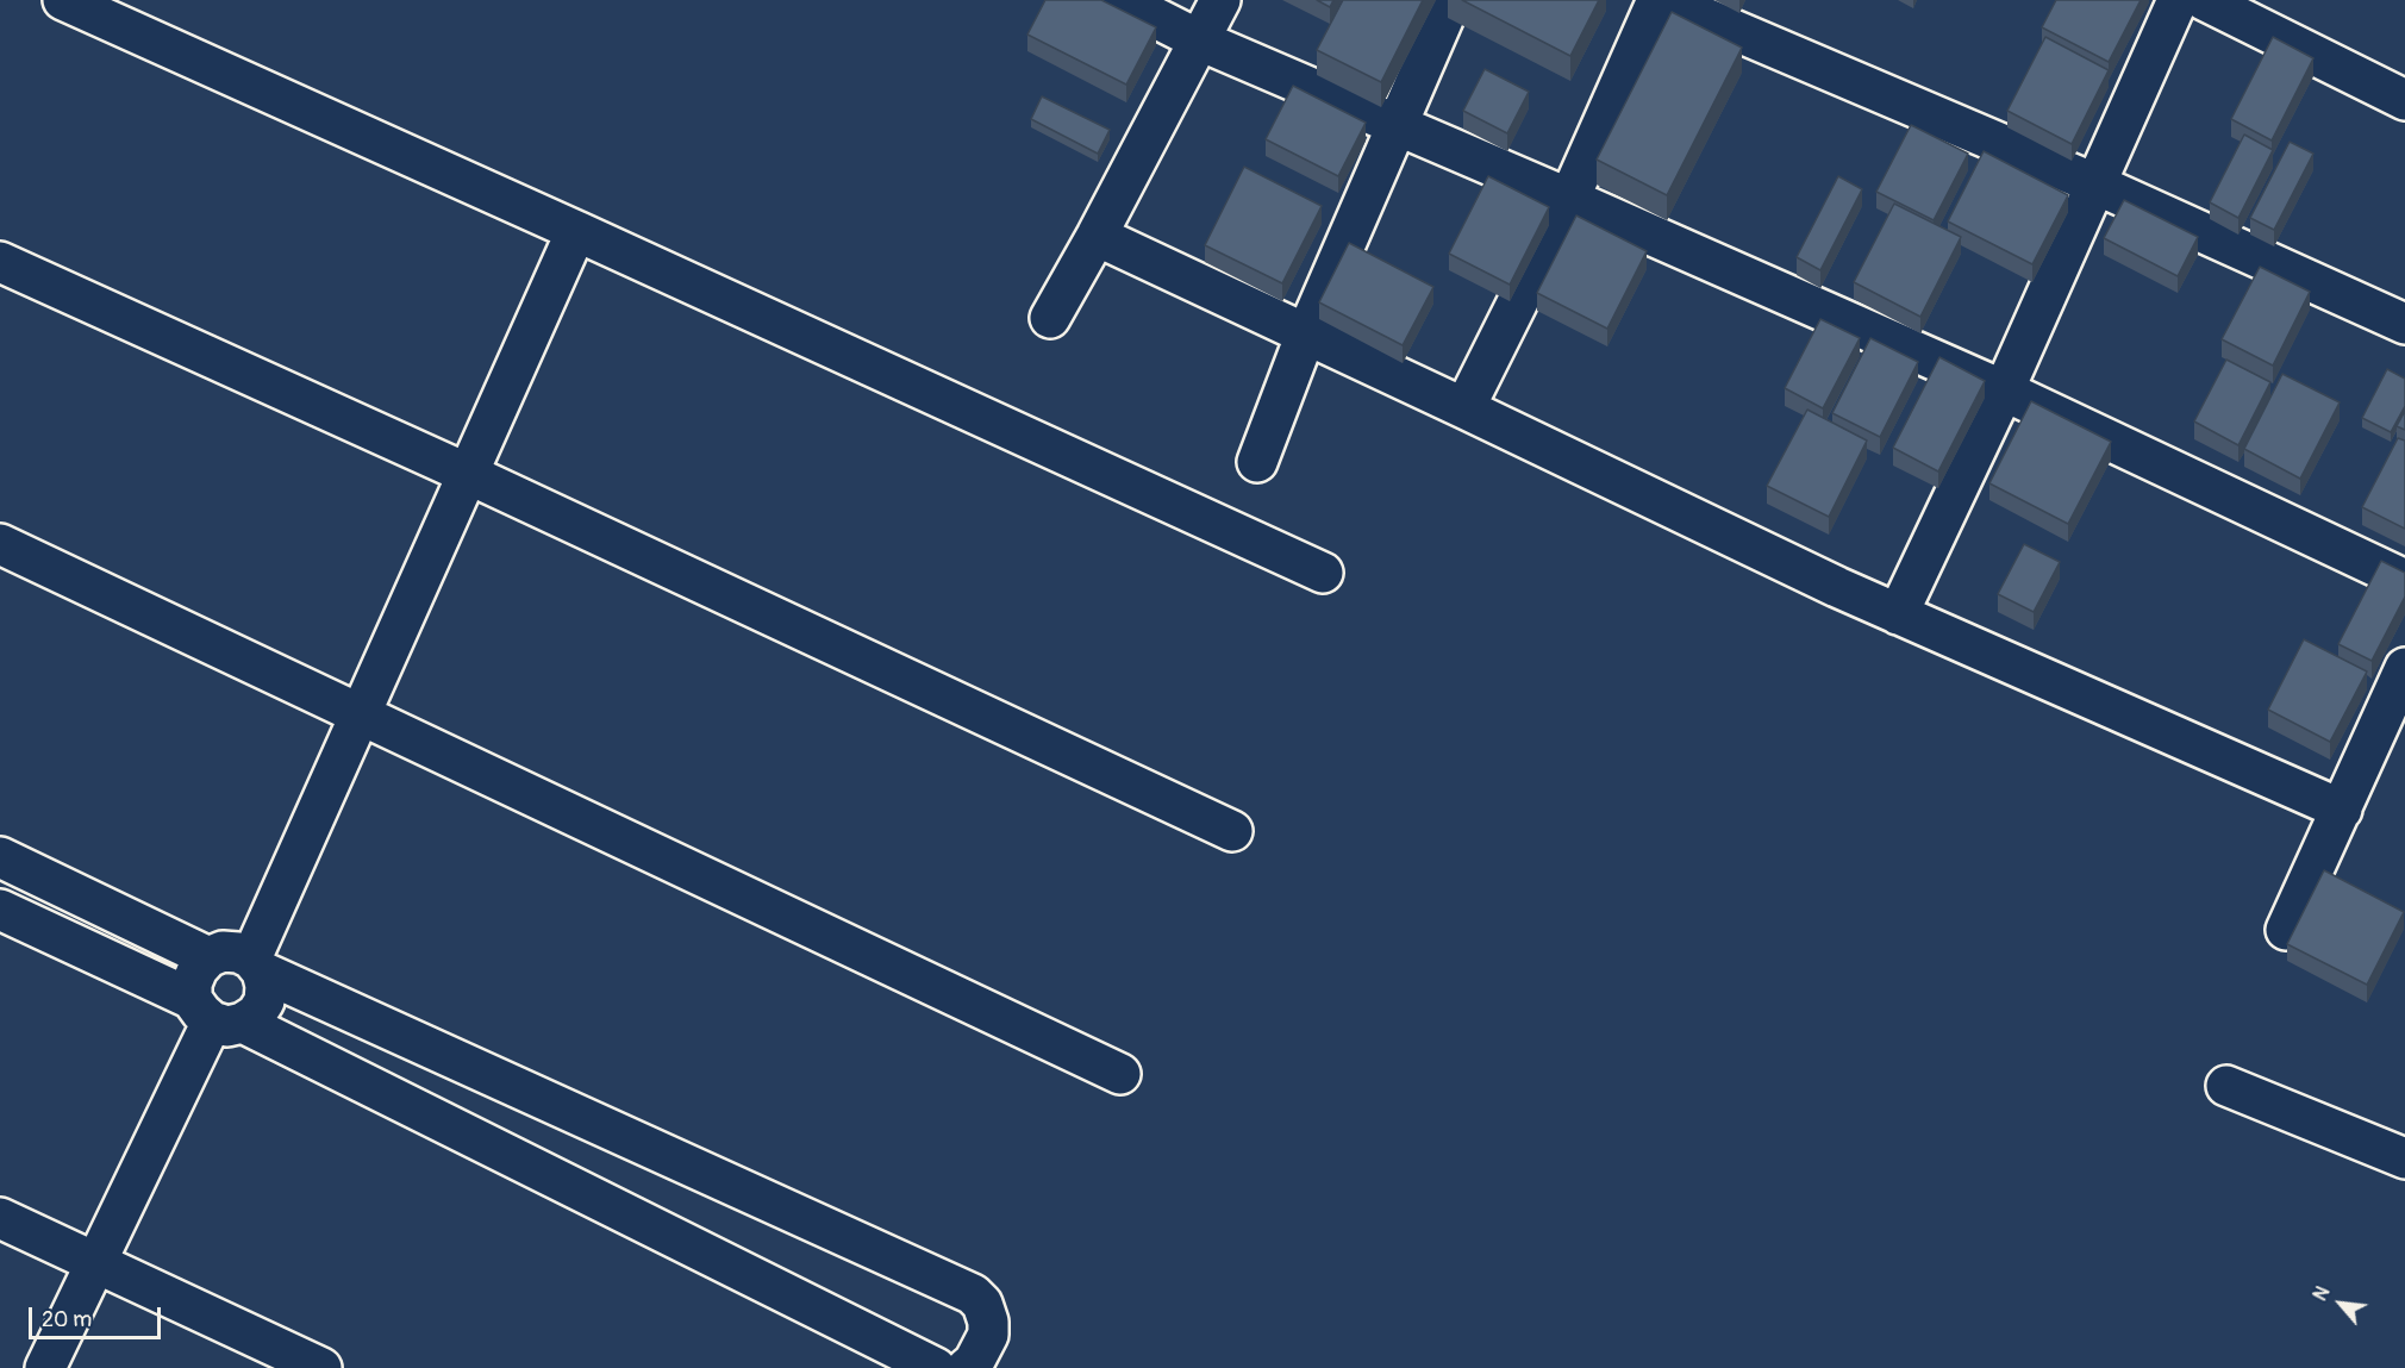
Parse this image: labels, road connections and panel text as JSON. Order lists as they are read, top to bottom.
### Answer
{
  "scale_bar": "20 m",
  "north": "top left"
}
